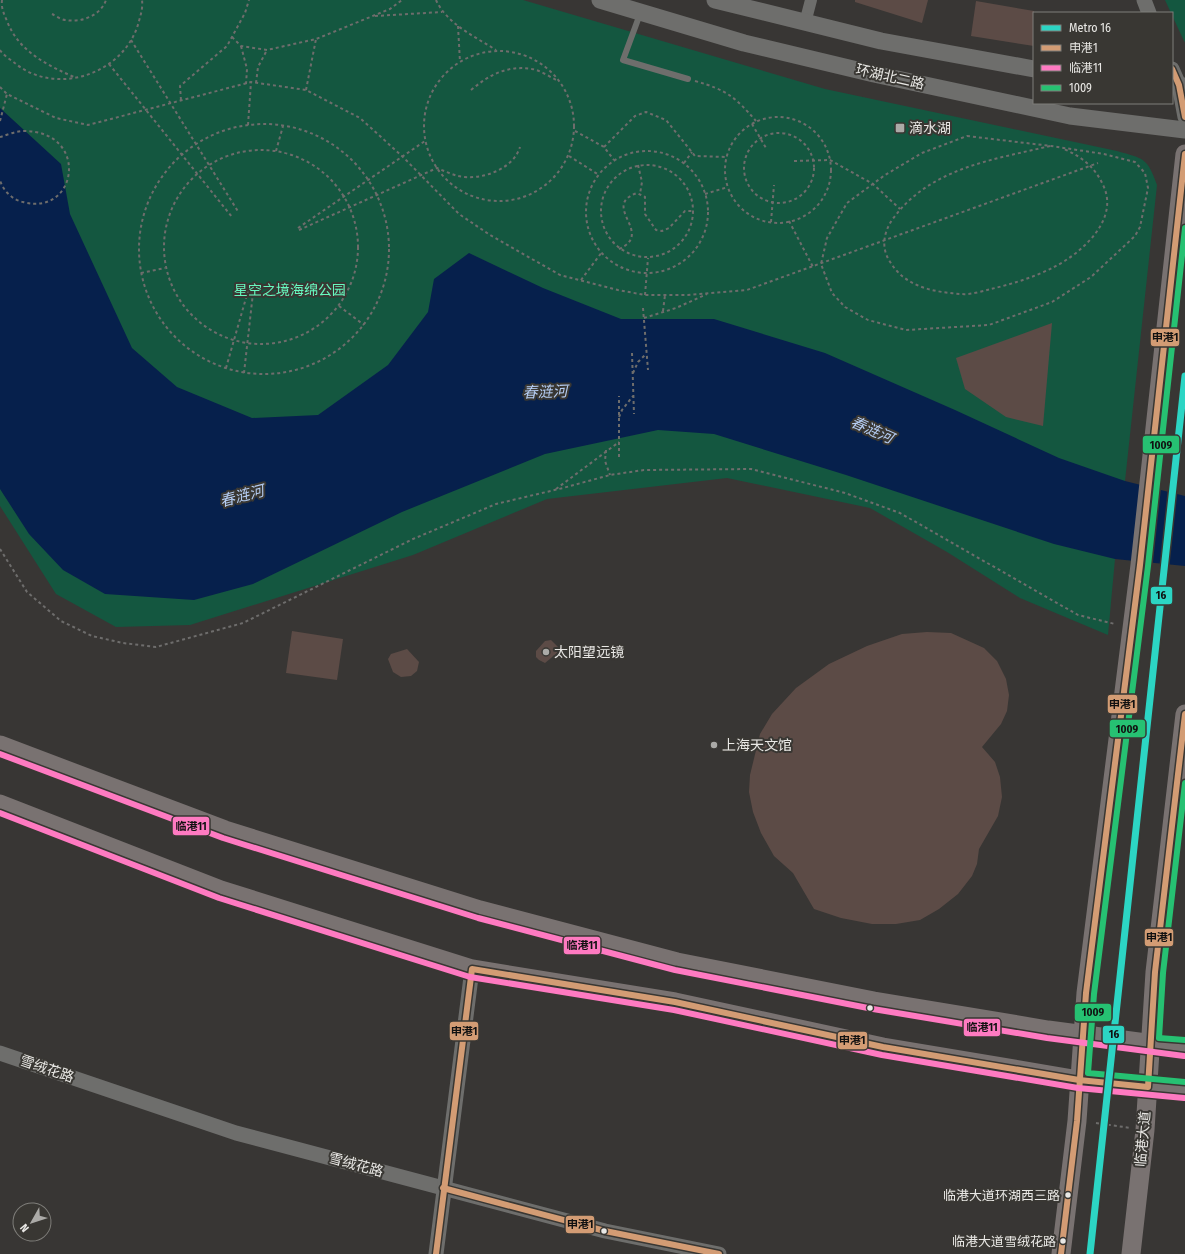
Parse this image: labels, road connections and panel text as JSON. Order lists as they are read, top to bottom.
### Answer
{
  "streets": {
    "main road": ["环湖北二路", "临港大道"],
    "street": ["雪绒花路"]
  },
  "water": ["春涟河"],
  "parks": ["星空之境海绵公园"],
  "places": {
    "transit": ["滴水湖"],
    "other": [
      "太阳望远镜",
      "上海天文馆",
      "临港大道环湖西三路",
      "临港大道雪绒花路"
    ]
  },
  "lines": [
    "transit line 申港1",
    "transit line 1009",
    "metro line 16",
    "transit line 临港11"
  ],
  "legend": [
    "Metro 16",
    "申港1",
    "临港11",
    "1009"
  ],
  "north": "bottom left"
}
